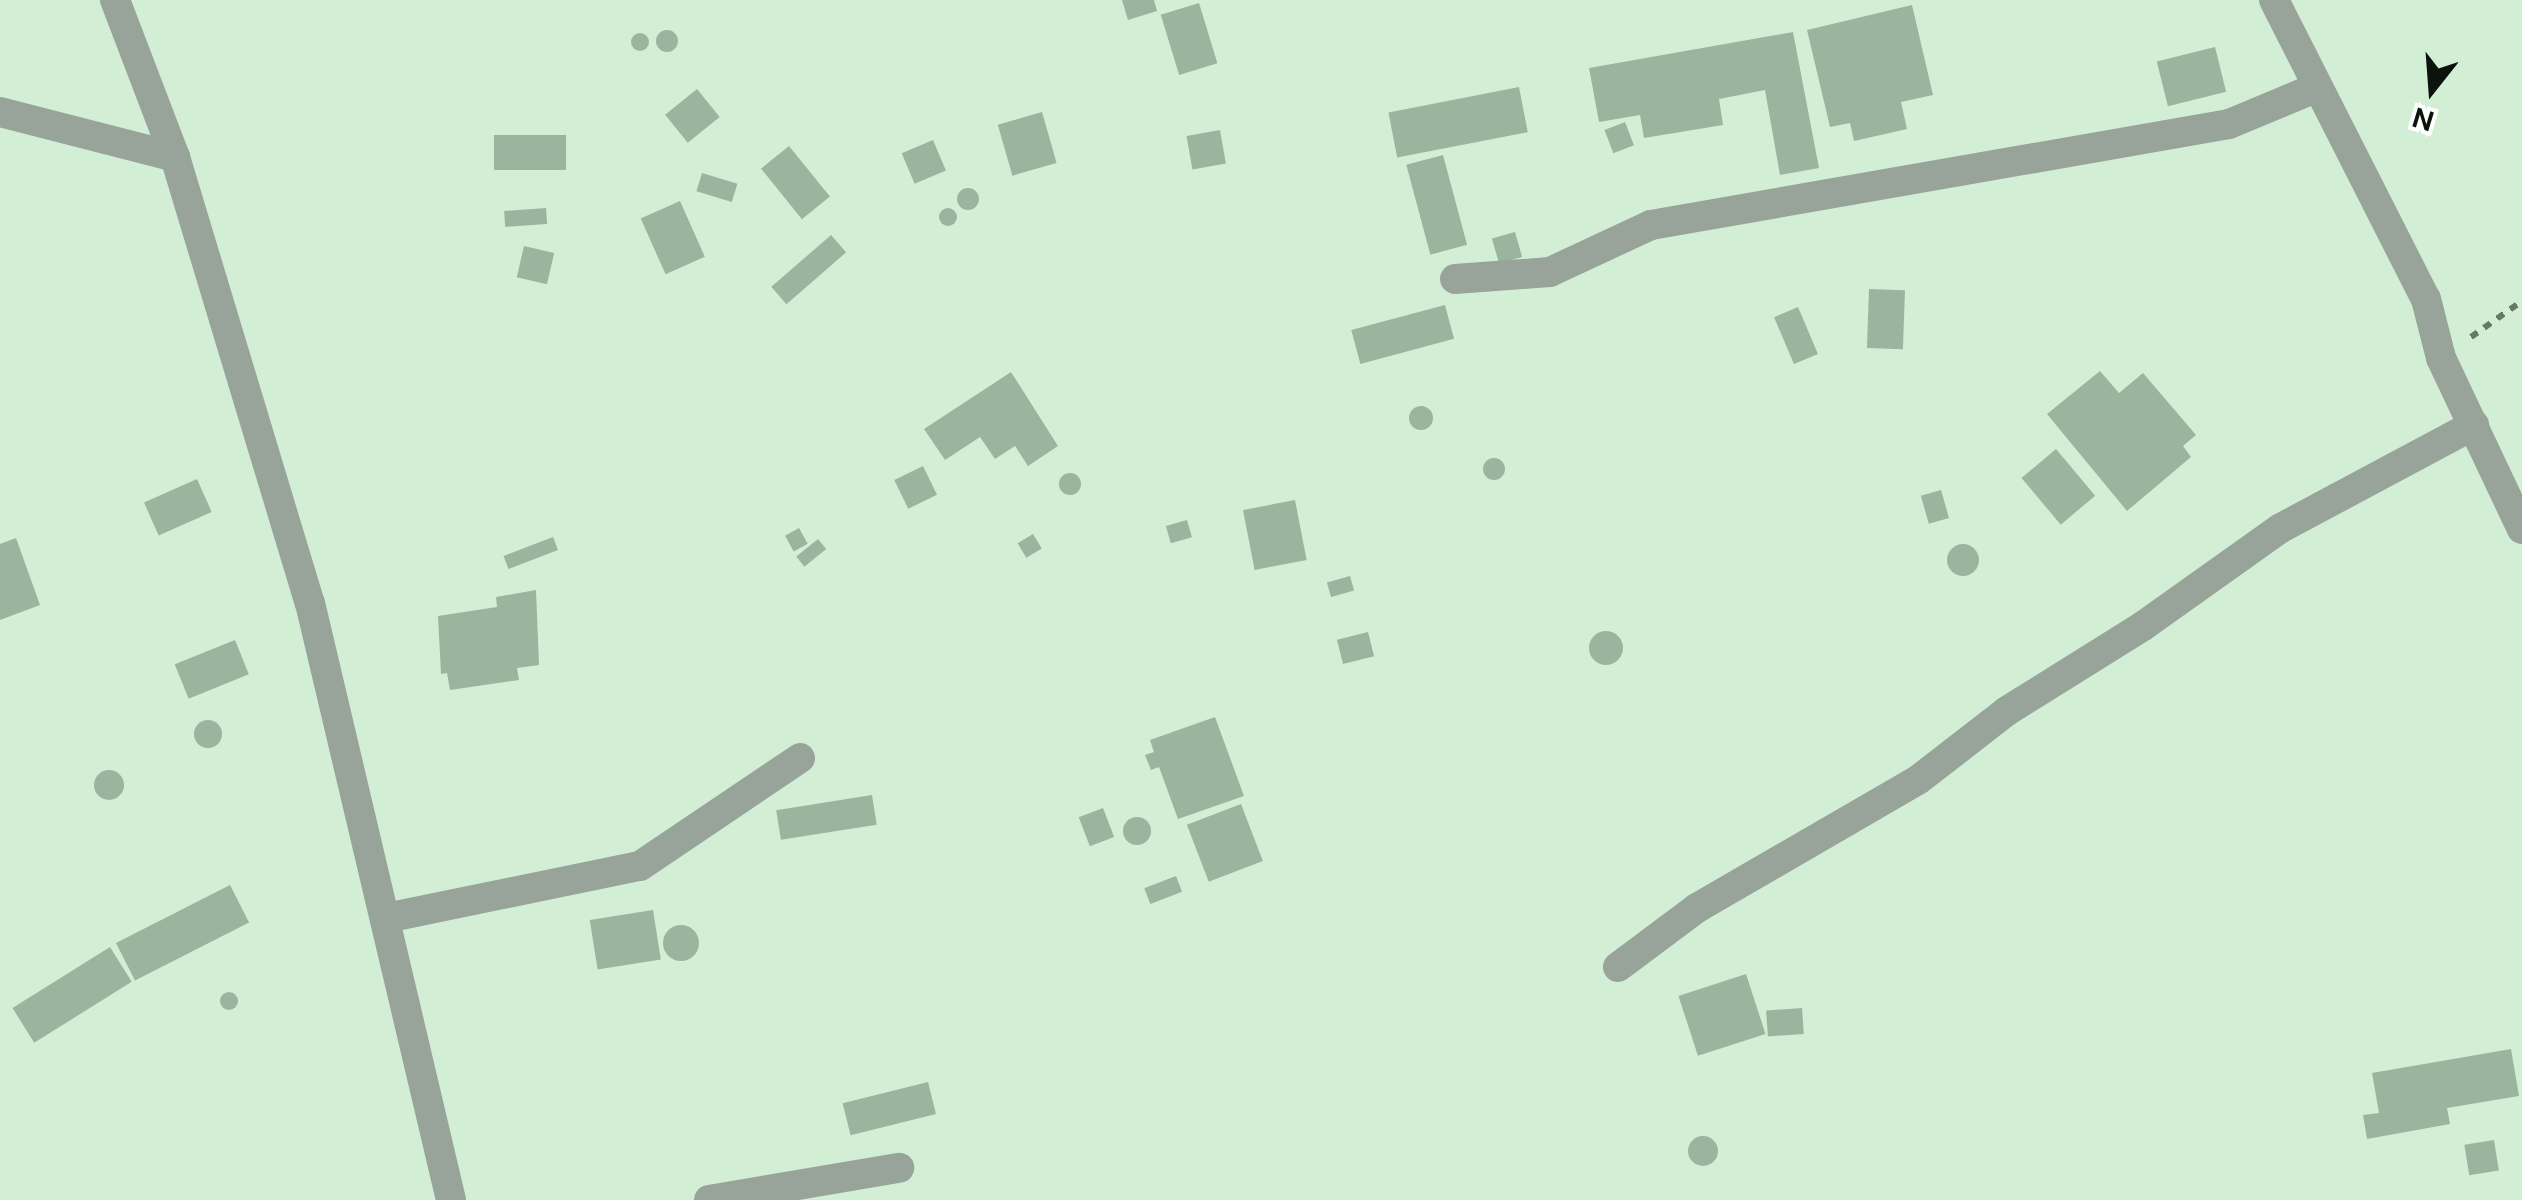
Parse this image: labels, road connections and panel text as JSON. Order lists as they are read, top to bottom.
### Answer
{
  "north": "bottom"
}
